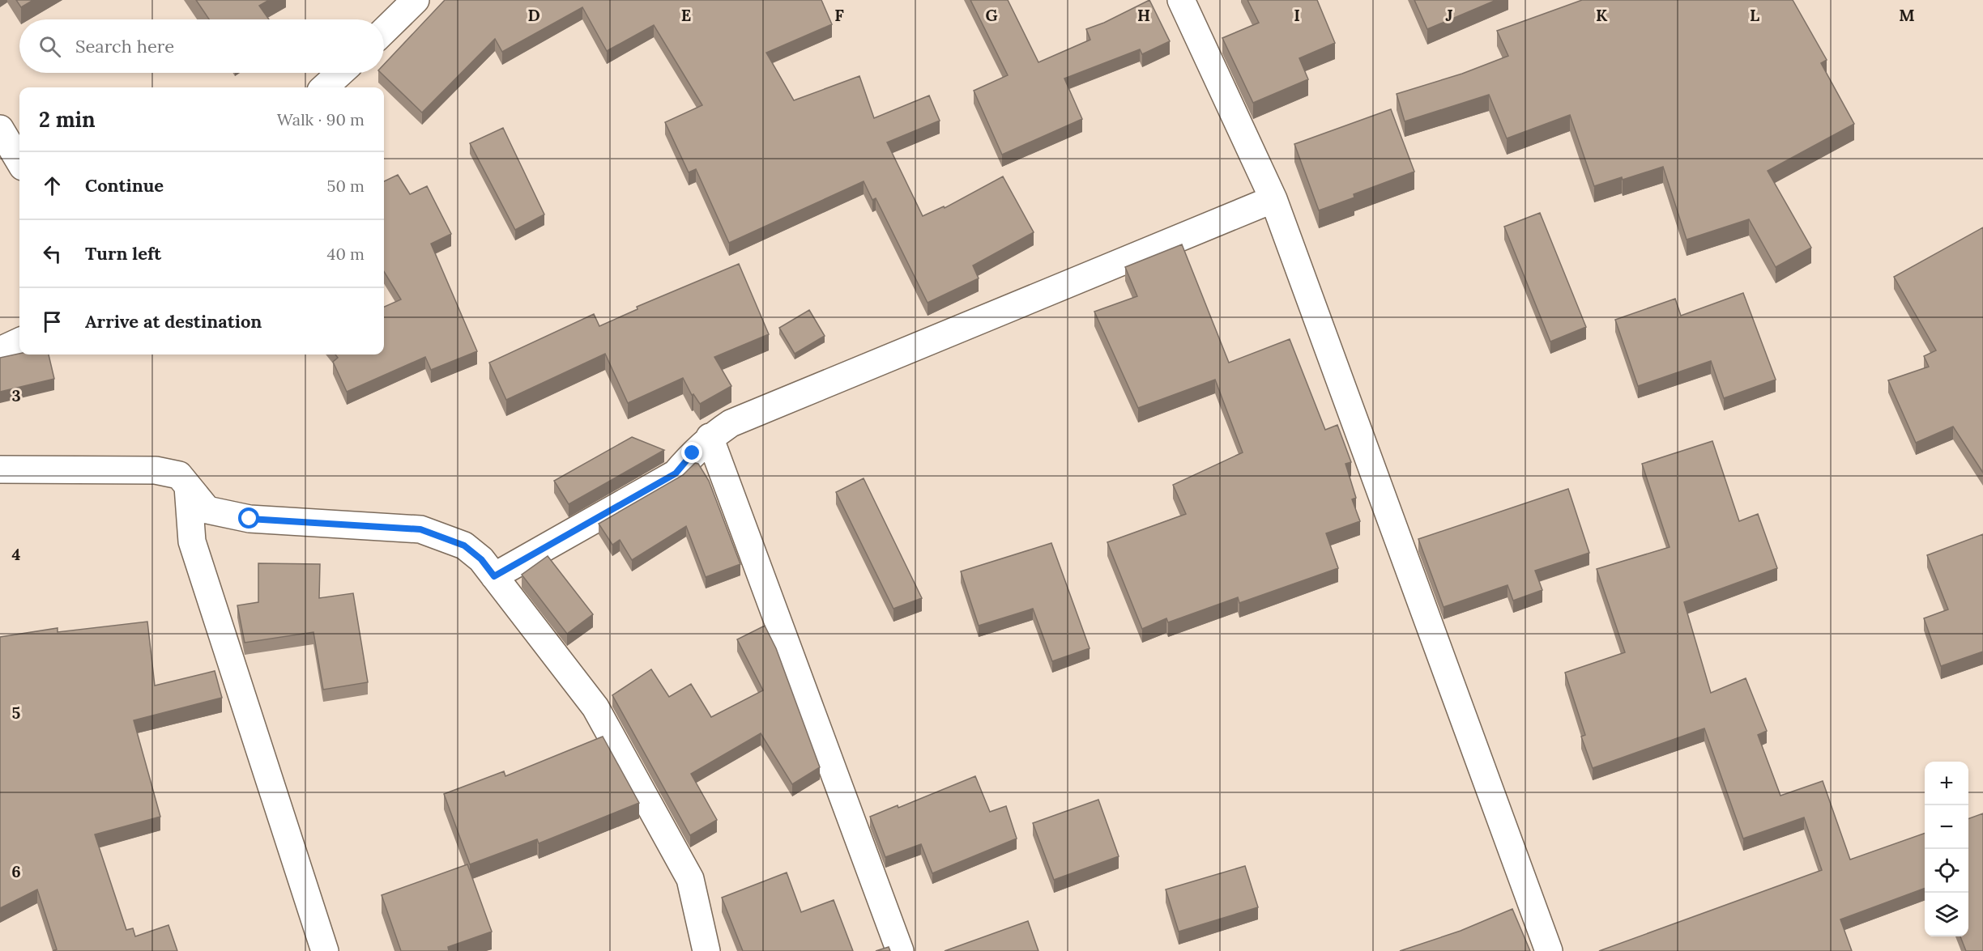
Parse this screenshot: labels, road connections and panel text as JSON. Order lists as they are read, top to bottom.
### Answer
{
  "page": {
    "search": "Search here",
    "heading": ["2 min", "Walk · 90 m"],
    "list": [
      ["Continue", "50 m"],
      ["Turn left", "40 m"],
      "Arrive at destination"
    ],
    "map_buttons": ["+", "−"]
  },
  "grid": {
    "columns": [
      "D",
      "E",
      "F",
      "G",
      "H",
      "I",
      "J",
      "K",
      "L",
      "M"
    ],
    "rows": [
      "3",
      "4",
      "5",
      "6"
    ]
  }
}
